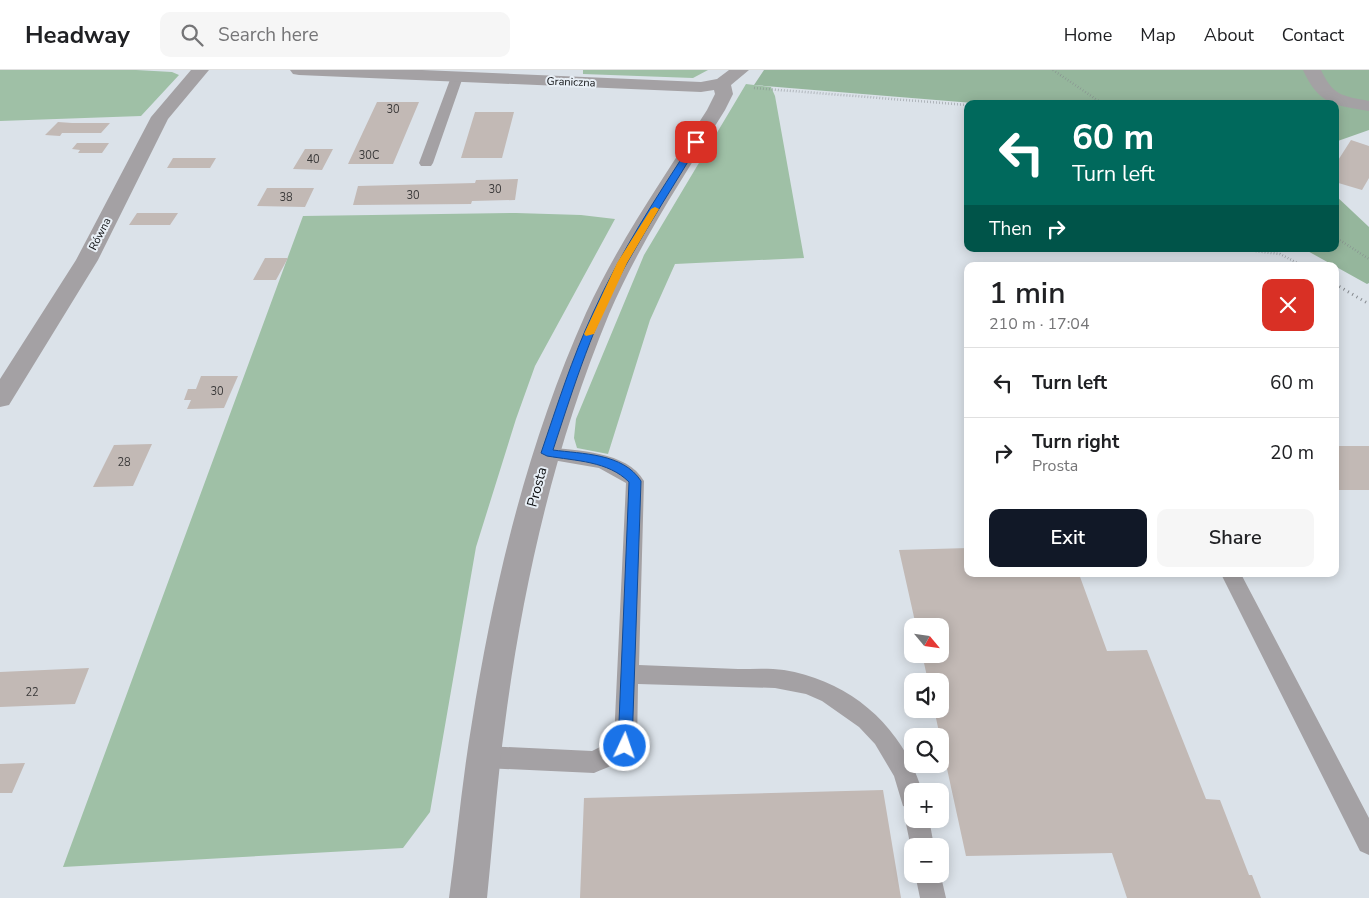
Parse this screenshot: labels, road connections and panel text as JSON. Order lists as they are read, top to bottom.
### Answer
{
  "streets": {
    "street": ["Graniczna", "Równa", "Prosta"]
  },
  "crossings": [
    ["Graniczna", "Prosta"]
  ],
  "house_numbers": [
    "30",
    "30C",
    "40",
    "30",
    "30",
    "38",
    "30",
    "28",
    "22"
  ],
  "north": "bottom right",
  "page": {
    "header": "Headway",
    "search": "Search here",
    "nav": [
      "Home",
      "Map",
      "About",
      "Contact"
    ],
    "turn": ["60 m", "Turn left"],
    "then": "Then",
    "heading": ["1 min", "210 m · 17:04"],
    "list": [
      {
        "name": "Turn left",
        "value": "60 m"
      },
      {
        "name": "Turn right",
        "note": "Prosta",
        "value": "20 m"
      }
    ],
    "buttons": ["Exit", "Share"],
    "map_buttons": ["+", "−"]
  }
}
